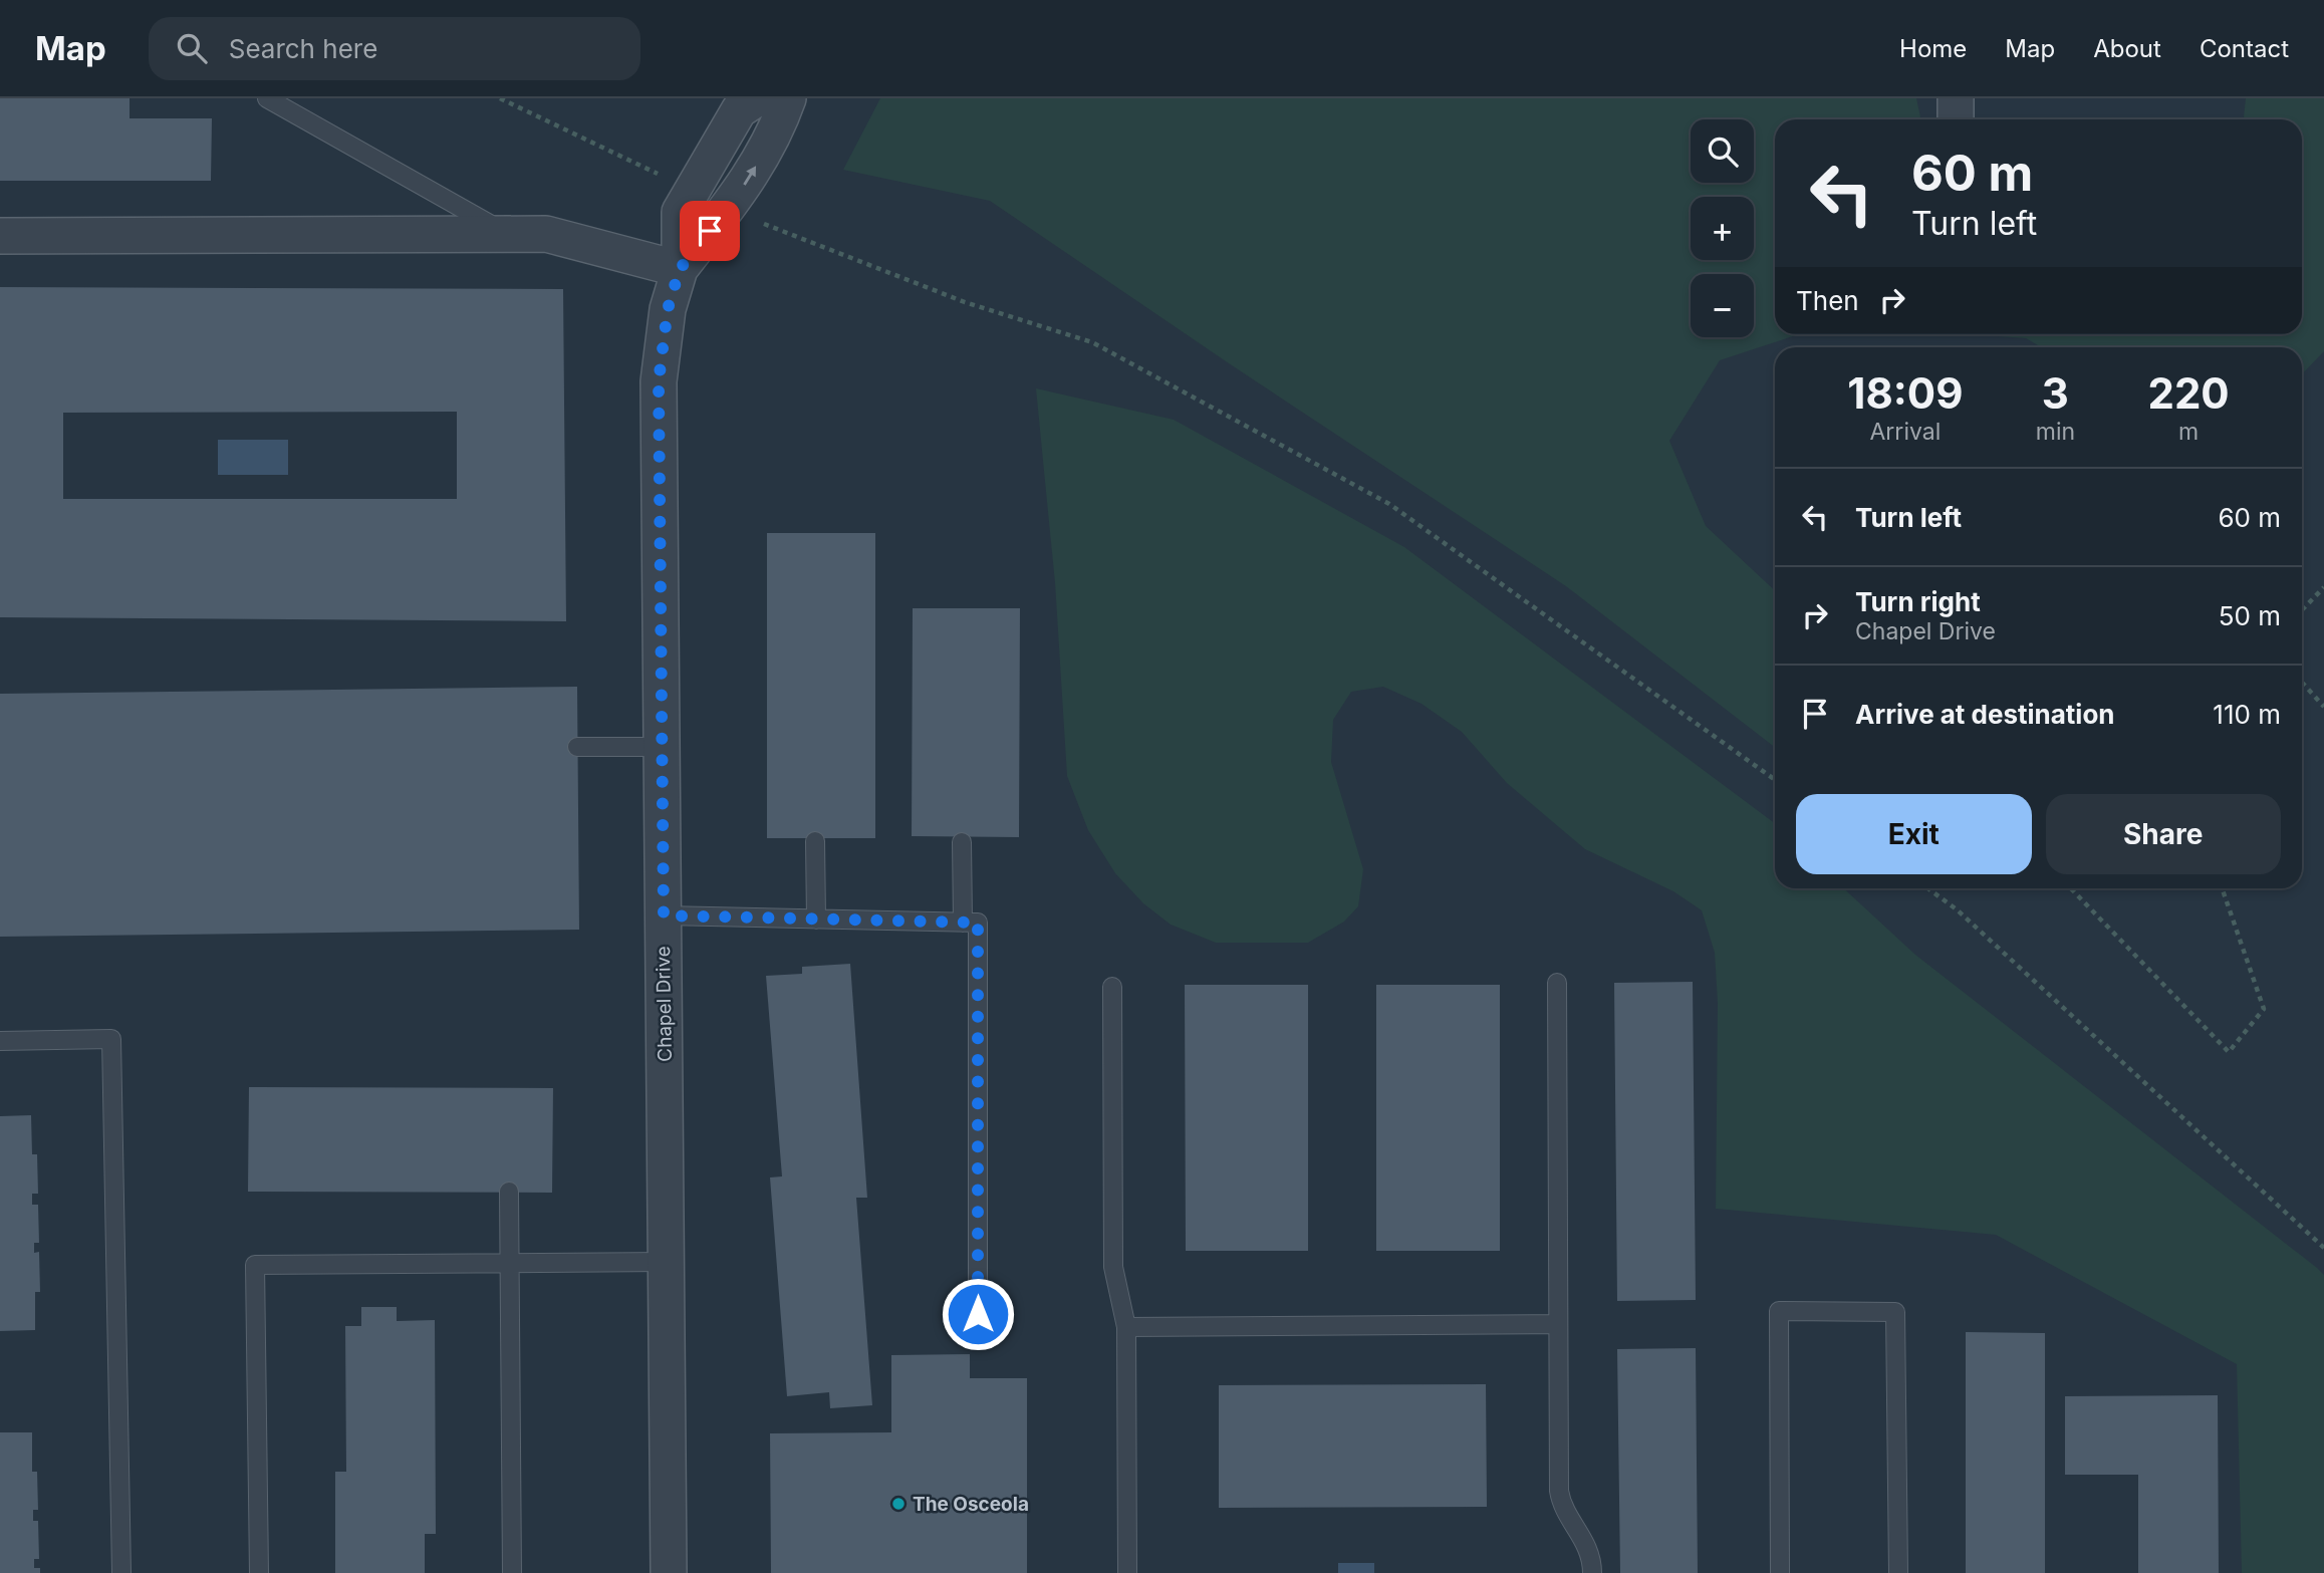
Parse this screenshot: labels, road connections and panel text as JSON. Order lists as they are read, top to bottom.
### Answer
{
  "streets": {
    "street": ["Chapel Drive"]
  },
  "places": ["The Osceola"],
  "page": {
    "header": "Map",
    "search": "Search here",
    "nav": [
      "Home",
      "Map",
      "About",
      "Contact"
    ],
    "map_buttons": ["+", "−"],
    "turn": ["60 m", "Turn left"],
    "then": "Then",
    "eta": [
      "18:09",
      "Arrival",
      "3",
      "min",
      "220",
      "m"
    ],
    "list": [
      {
        "name": "Turn left",
        "value": "60 m"
      },
      {
        "name": "Turn right",
        "note": "Chapel Drive",
        "value": "50 m"
      },
      {
        "name": "Arrive at destination",
        "value": "110 m"
      }
    ],
    "buttons": ["Exit", "Share"]
  }
}
